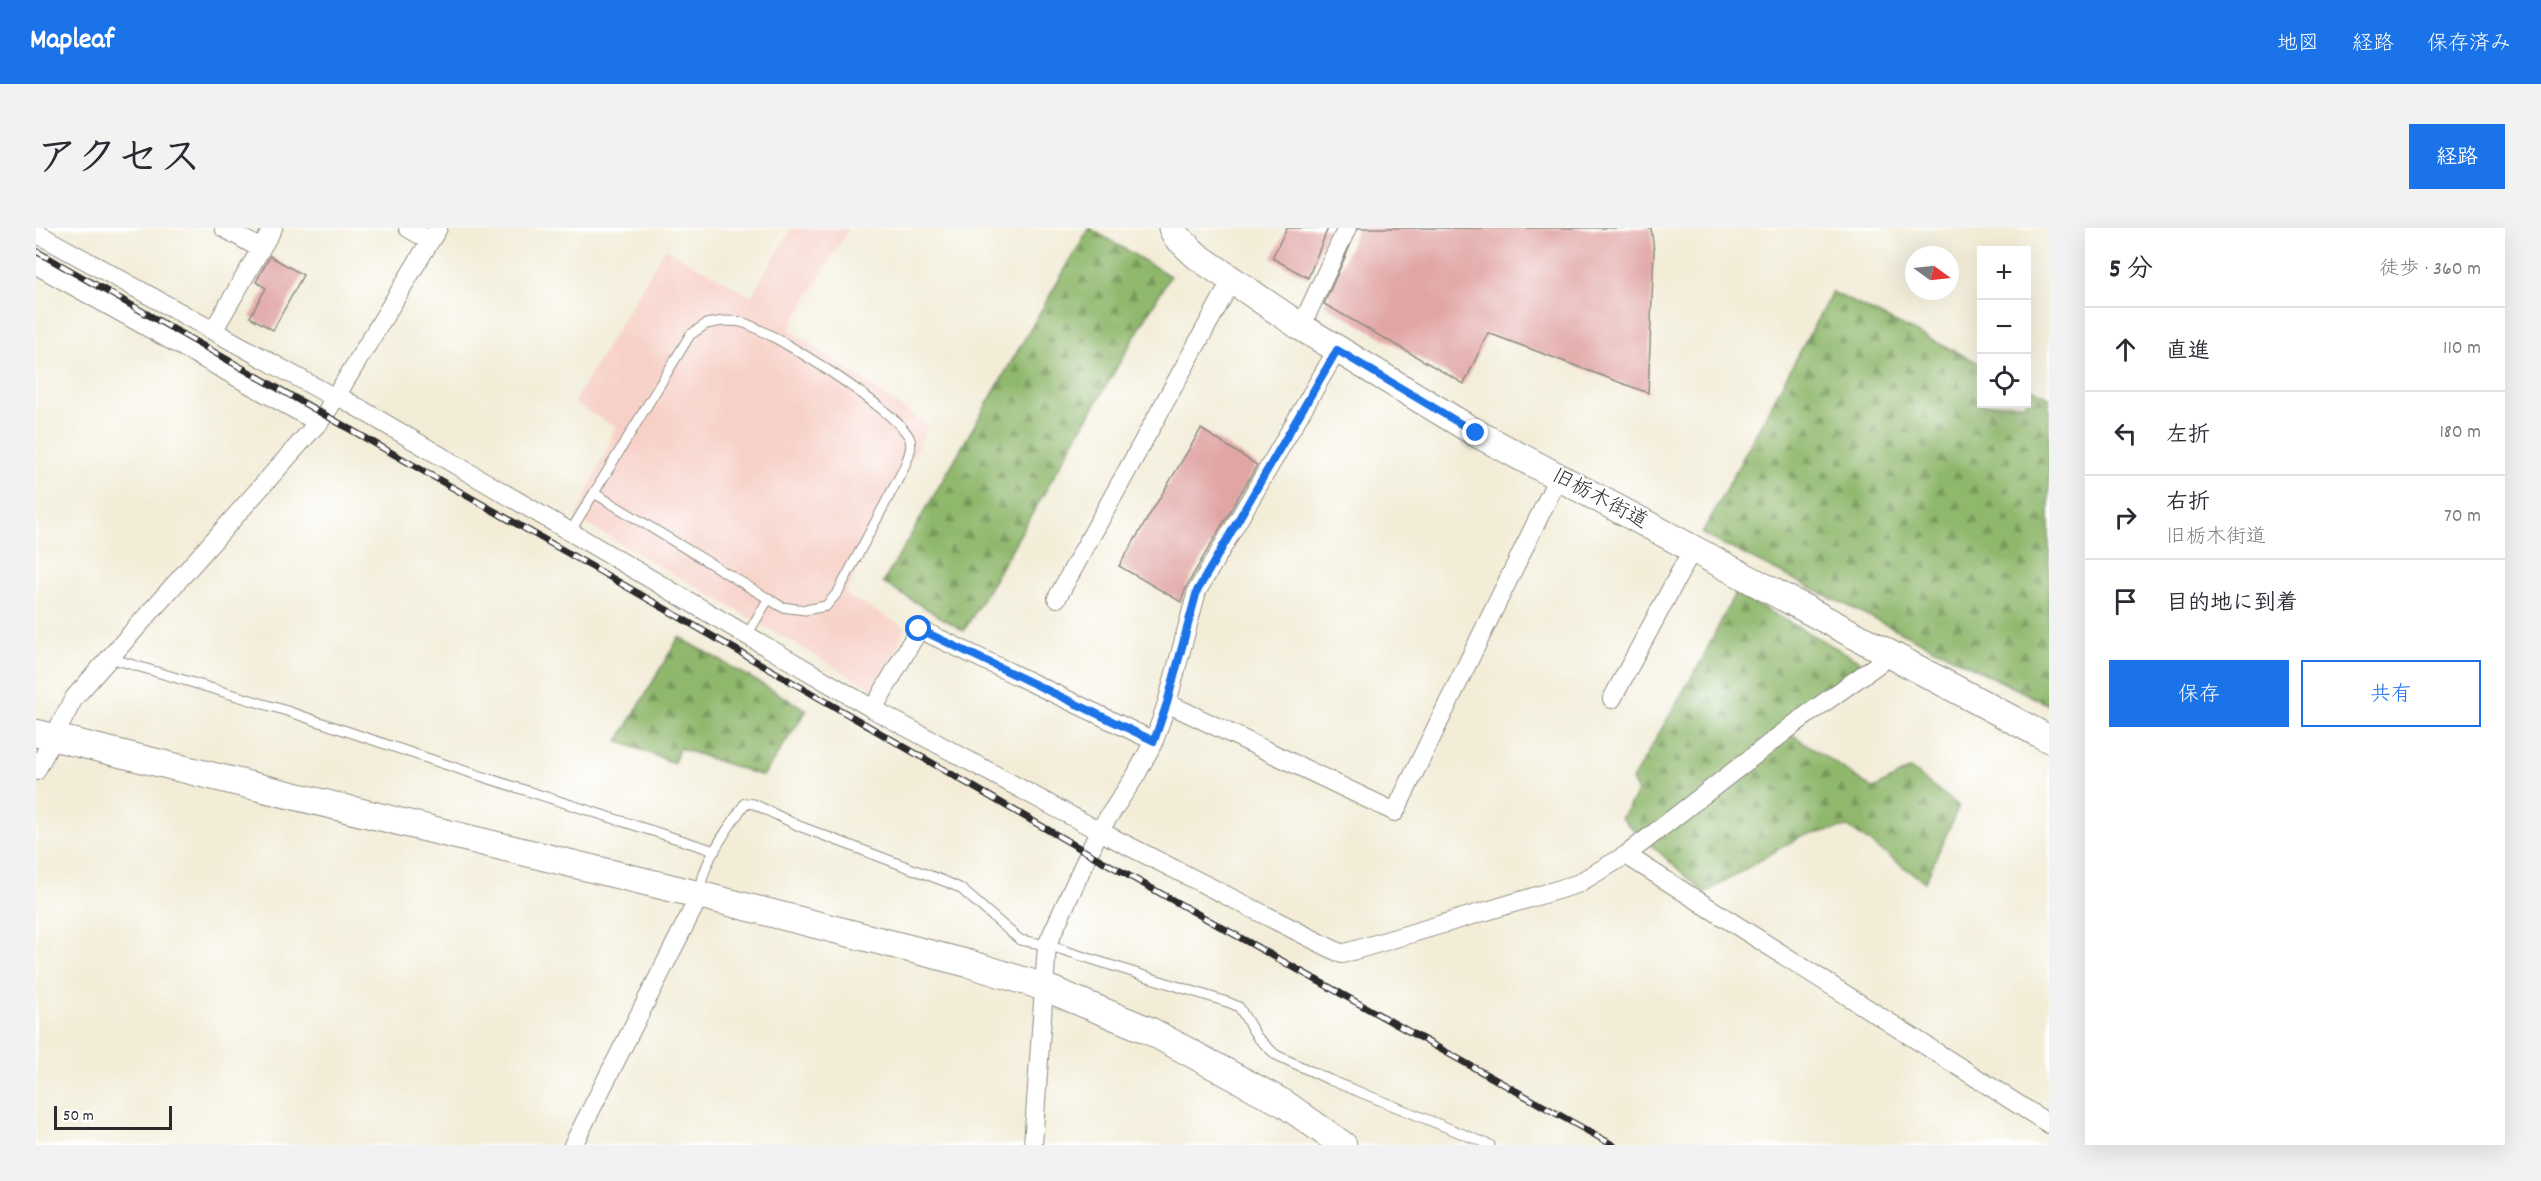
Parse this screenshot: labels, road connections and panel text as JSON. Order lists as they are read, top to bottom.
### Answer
{
  "streets": {
    "street": ["旧栃木街道"]
  },
  "scale_bar": "50 m",
  "north": "right",
  "page": {
    "header": "Mapleaf",
    "nav": ["地図", "経路", "保存済み"],
    "title": "アクセス",
    "buttons": [
      "経路",
      ["保存", "共有"]
    ],
    "heading": ["5 分", "徒歩 · 360 m"],
    "map_buttons": ["+", "−"],
    "list": [
      ["直進", "110 m"],
      ["左折", "180 m"],
      ["右折", "旧栃木街道", "70 m"],
      "目的地に到着"
    ],
    "scale": "50 m"
  }
}
